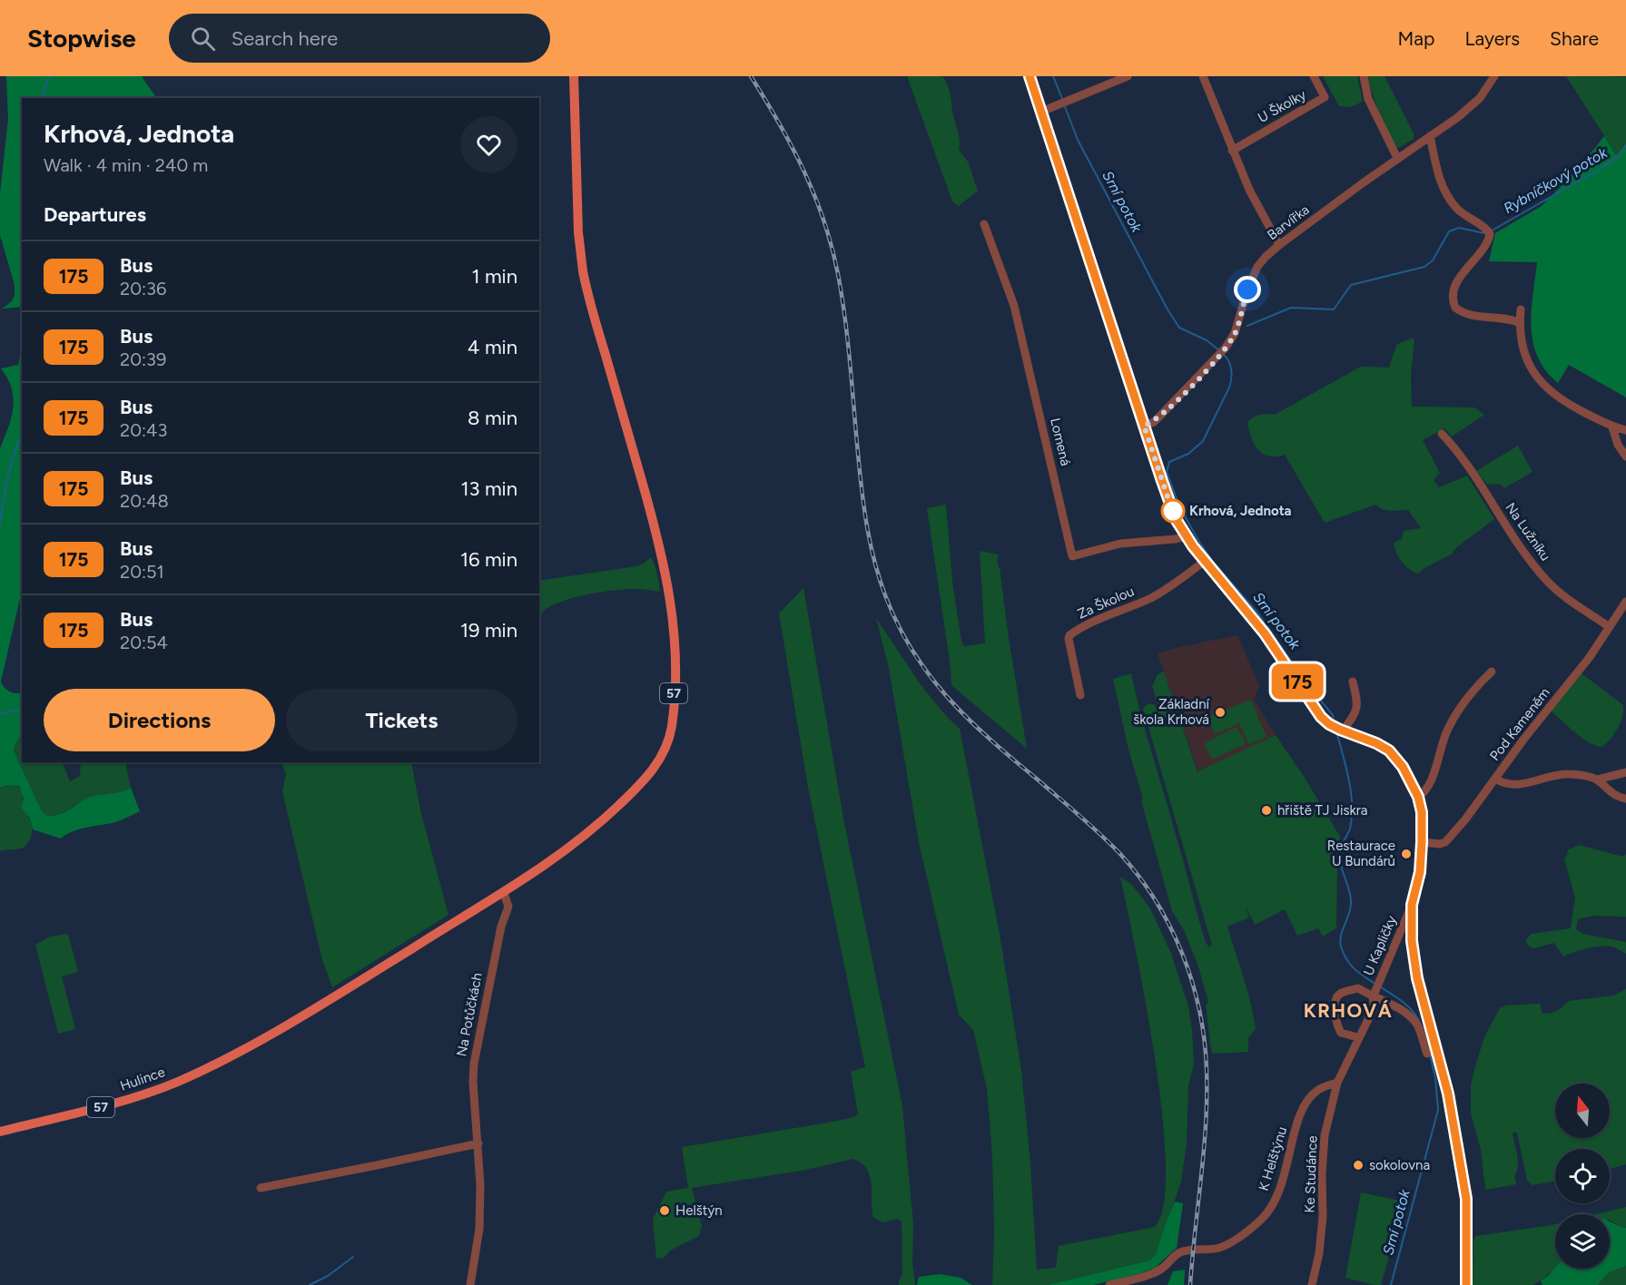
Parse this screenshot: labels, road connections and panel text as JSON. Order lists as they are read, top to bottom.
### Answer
{
  "streets": {
    "main road": ["57", "Hulince"],
    "street": [
      "U Školky",
      "Barvířka",
      "Lomená",
      "Na Lužníku",
      "Za Školou",
      "Pod Kameněm",
      "U Kapličky",
      "Na Potůčkách",
      "K Helštýnu",
      "Ke Studánce"
    ]
  },
  "crossings": [
    ["Na Lužníku", "Pod Kameněm"],
    ["57", "Na Potůčkách"],
    ["57", "Hulince"],
    ["U Kapličky", "Ke Studánce"],
    ["Na Potůčkách", "Hulince"],
    ["K Helštýnu", "Ke Studánce"]
  ],
  "districts": ["KRHOVÁ"],
  "water": ["Rybníčkový potok", "Srní potok"],
  "places": [
    "Krhová, Jednota",
    "Základní škola Krhová",
    "hřiště TJ Jiskra",
    "Restaurace U Bundárů",
    "sokolovna",
    "Helštýn"
  ],
  "lines": ["bus line 175"],
  "north": "top",
  "page": {
    "header": "Stopwise",
    "search": "Search here",
    "nav": ["Map", "Layers", "Share"],
    "on_map": "175",
    "heading": [
      ["Krhová, Jednota", "Walk · 4 min · 240 m"],
      "Departures"
    ],
    "list": [
      {
        "mark": "175",
        "name": "Bus",
        "note": "20:36",
        "value": "1 min"
      },
      {
        "mark": "175",
        "name": "Bus",
        "note": "20:39",
        "value": "4 min"
      },
      {
        "mark": "175",
        "name": "Bus",
        "note": "20:43",
        "value": "8 min"
      },
      {
        "mark": "175",
        "name": "Bus",
        "note": "20:48",
        "value": "13 min"
      },
      {
        "mark": "175",
        "name": "Bus",
        "note": "20:51",
        "value": "16 min"
      },
      {
        "mark": "175",
        "name": "Bus",
        "note": "20:54",
        "value": "19 min"
      }
    ],
    "buttons": ["Directions", "Tickets"]
  }
}
